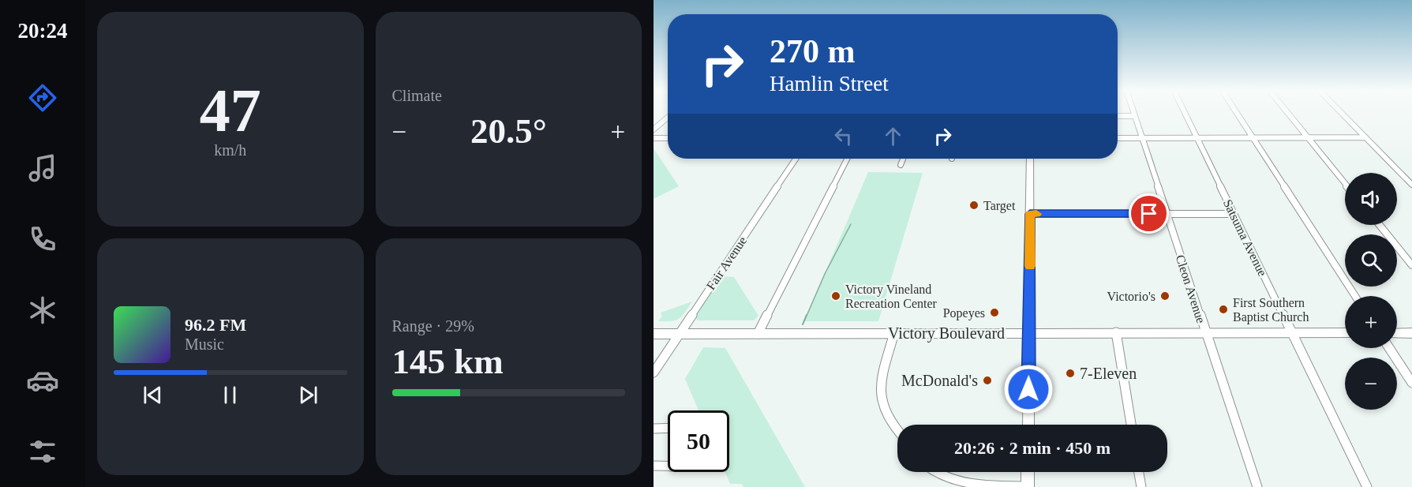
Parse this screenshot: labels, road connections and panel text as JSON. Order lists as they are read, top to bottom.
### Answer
{
  "streets": {
    "main road": ["Victory Boulevard"],
    "street": ["Satsuma Avenue", "Fair Avenue", "Cleon Avenue"]
  },
  "crossings": [
    ["Satsuma Avenue", "Victory Boulevard"],
    ["Fair Avenue", "Victory Boulevard"],
    ["Cleon Avenue", "Victory Boulevard"]
  ],
  "places": [
    "Target",
    "Victory Vineland Recreation Center",
    "Victorio's",
    "First Southern Baptist Church",
    "Popeyes",
    "7-Eleven",
    "McDonald's"
  ],
  "page": {
    "tabs": "20:24",
    "tile": [
      ["47", "km/h"],
      "Climate",
      ["Range · 29%", "145 km"]
    ],
    "turn": ["270 m", "Hamlin Street"],
    "heat": ["−", "20.5°", "+"],
    "map_buttons": ["+", "−"],
    "song": ["96.2 FM", "Music"],
    "limit": "50",
    "trip": "20:26 · 2 min · 450 m"
  }
}
